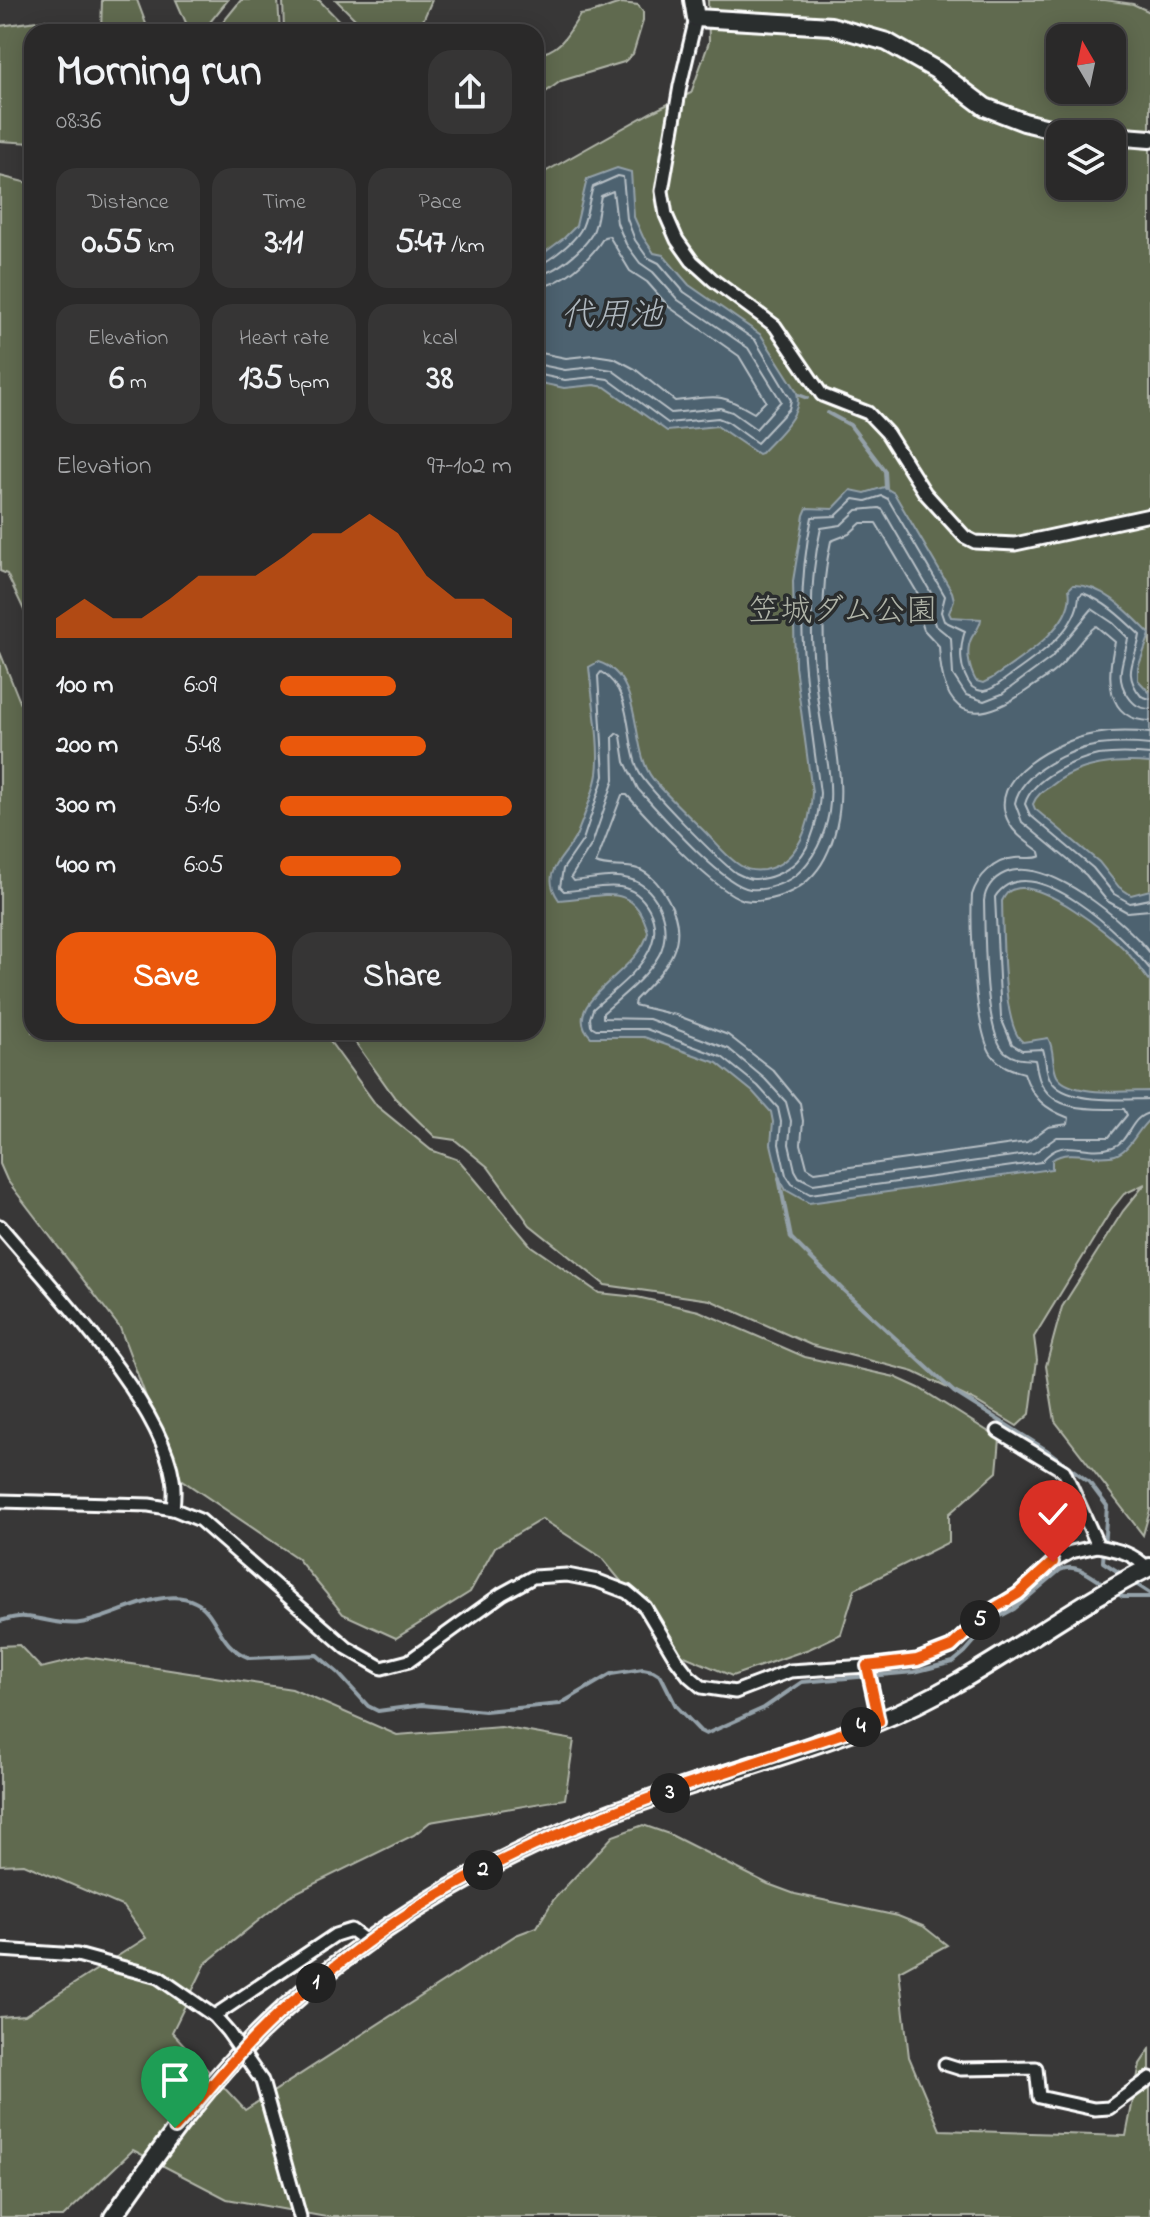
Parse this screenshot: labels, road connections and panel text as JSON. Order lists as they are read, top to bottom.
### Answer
{
  "water": ["代用池"],
  "parks": ["笠城ダム公園"],
  "north": "top",
  "page": {
    "heading": ["Morning run", "08:36"],
    "stats": [
      ["Distance", "0.55 km"],
      ["Time", "3:11"],
      ["Pace", "5:47 /km"],
      ["Elevation", "6 m"],
      ["Heart rate", "135 bpm"],
      ["kcal", "38"]
    ],
    "chart": ["Elevation", "97–102 m"],
    "list": [
      {
        "name": "100 m",
        "note": "6:09"
      },
      {
        "name": "200 m",
        "note": "5:48"
      },
      {
        "name": "300 m",
        "note": "5:10"
      },
      {
        "name": "400 m",
        "note": "6:05"
      }
    ],
    "buttons": ["Save", "Share"],
    "pins": [
      "5",
      "4",
      "3",
      "2",
      "1"
    ]
  }
}
